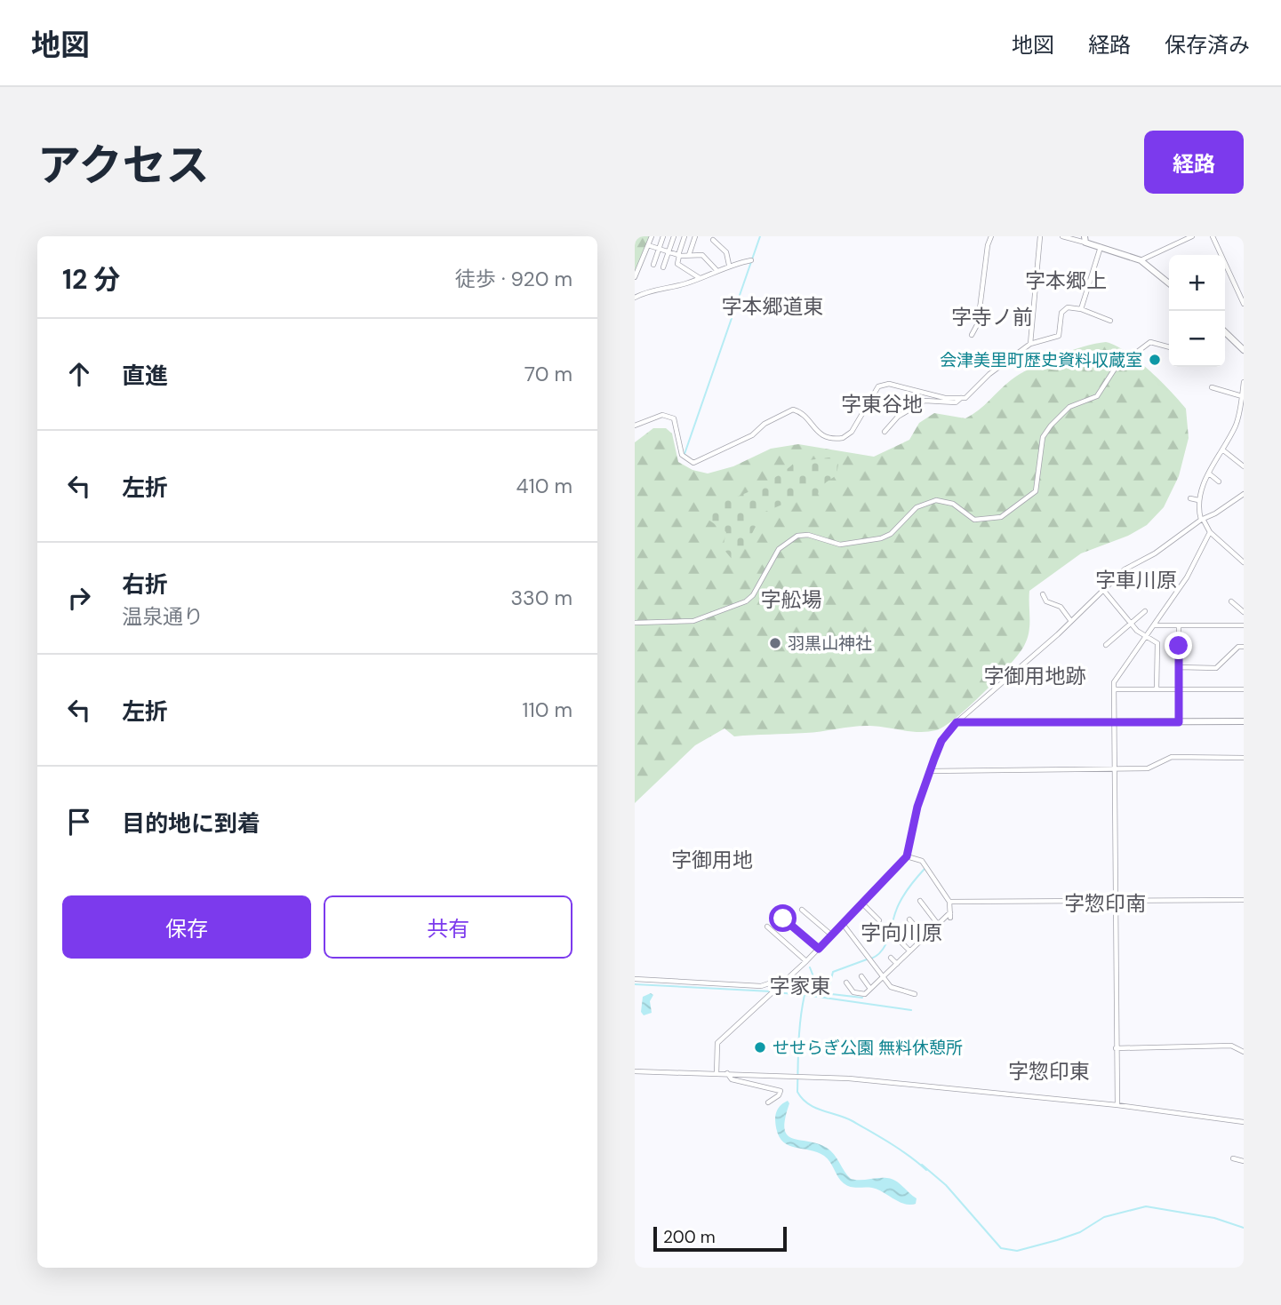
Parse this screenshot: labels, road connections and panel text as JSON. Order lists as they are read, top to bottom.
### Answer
{
  "districts": [
    "字本郷上",
    "字本郷道東",
    "字寺ノ前",
    "字東谷地",
    "字車川原",
    "字舩場",
    "字御用地跡",
    "字御用地",
    "字惣印南",
    "字向川原",
    "字家東",
    "字惣印東"
  ],
  "places": ["会津美里町歴史資料収蔵室", "羽黒山神社", "せせらぎ公園 無料休憩所"],
  "scale_bar": "200 m",
  "page": {
    "header": "地図",
    "nav": ["地図", "経路", "保存済み"],
    "title": "アクセス",
    "buttons": [
      "経路",
      ["保存", "共有"]
    ],
    "heading": ["12 分", "徒歩 · 920 m"],
    "map_buttons": ["+", "−"],
    "list": [
      ["直進", "70 m"],
      ["左折", "410 m"],
      ["右折", "温泉通り", "330 m"],
      ["左折", "110 m"],
      "目的地に到着"
    ],
    "scale": "200 m"
  }
}
